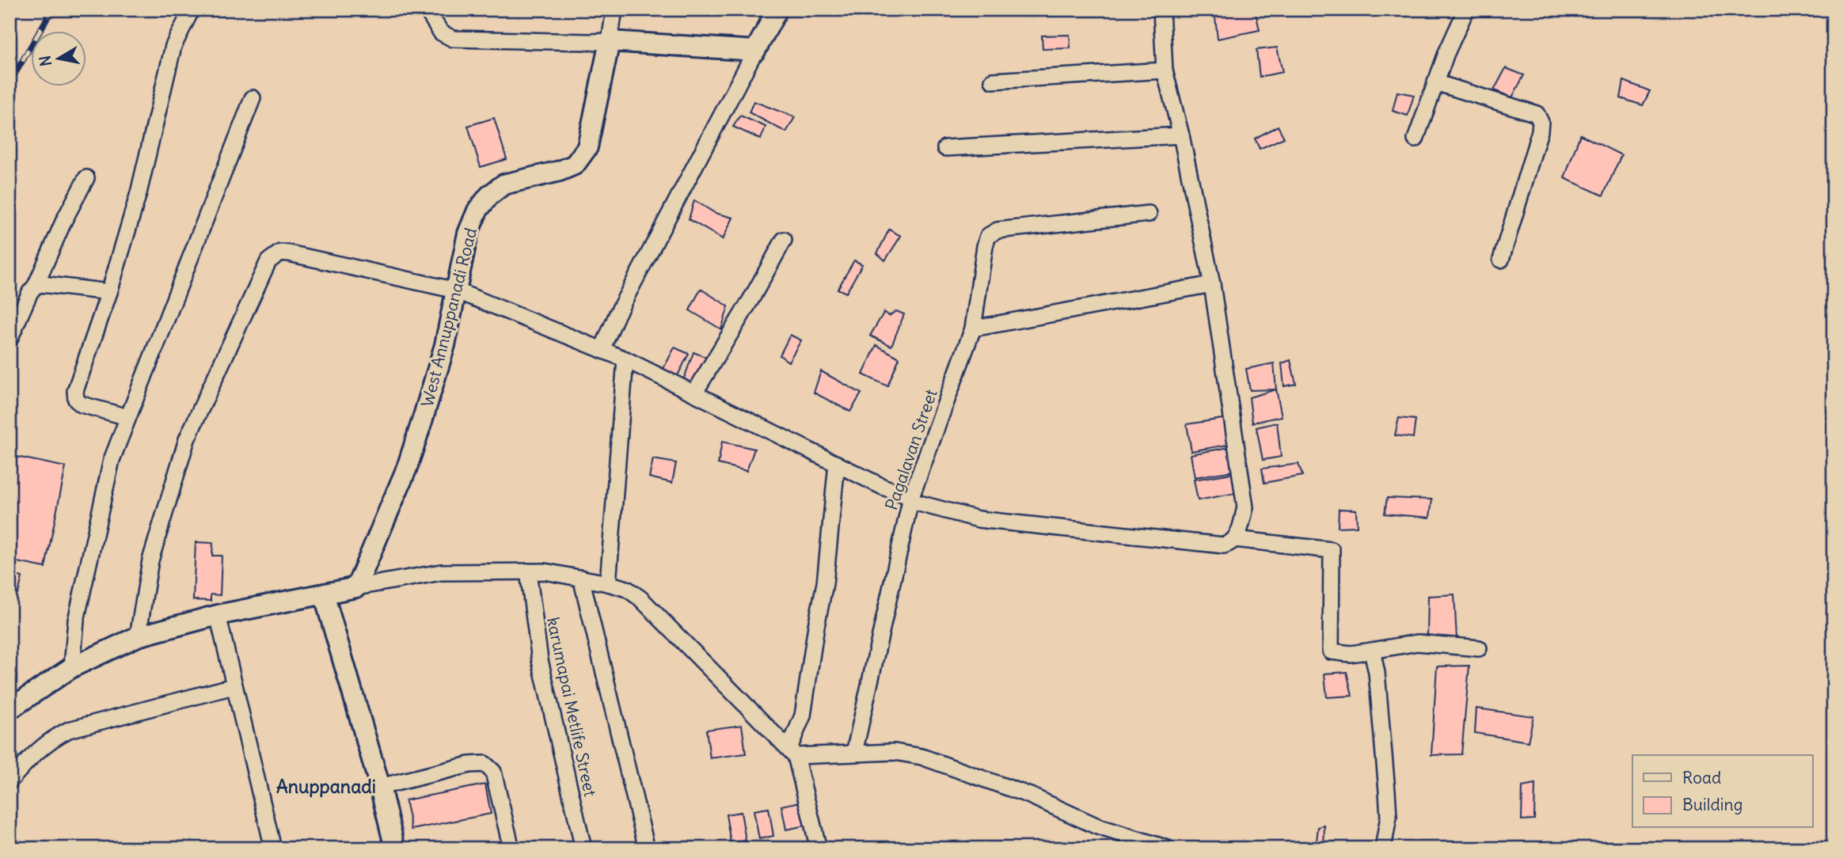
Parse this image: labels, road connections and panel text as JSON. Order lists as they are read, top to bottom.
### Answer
{
  "streets": {
    "street": ["West Annuppanadi Road", "Pagalavan Street", "karumapai Metlife Street"]
  },
  "districts": ["Anuppanadi"],
  "legend": ["Road", "Building"],
  "north": "left"
}
